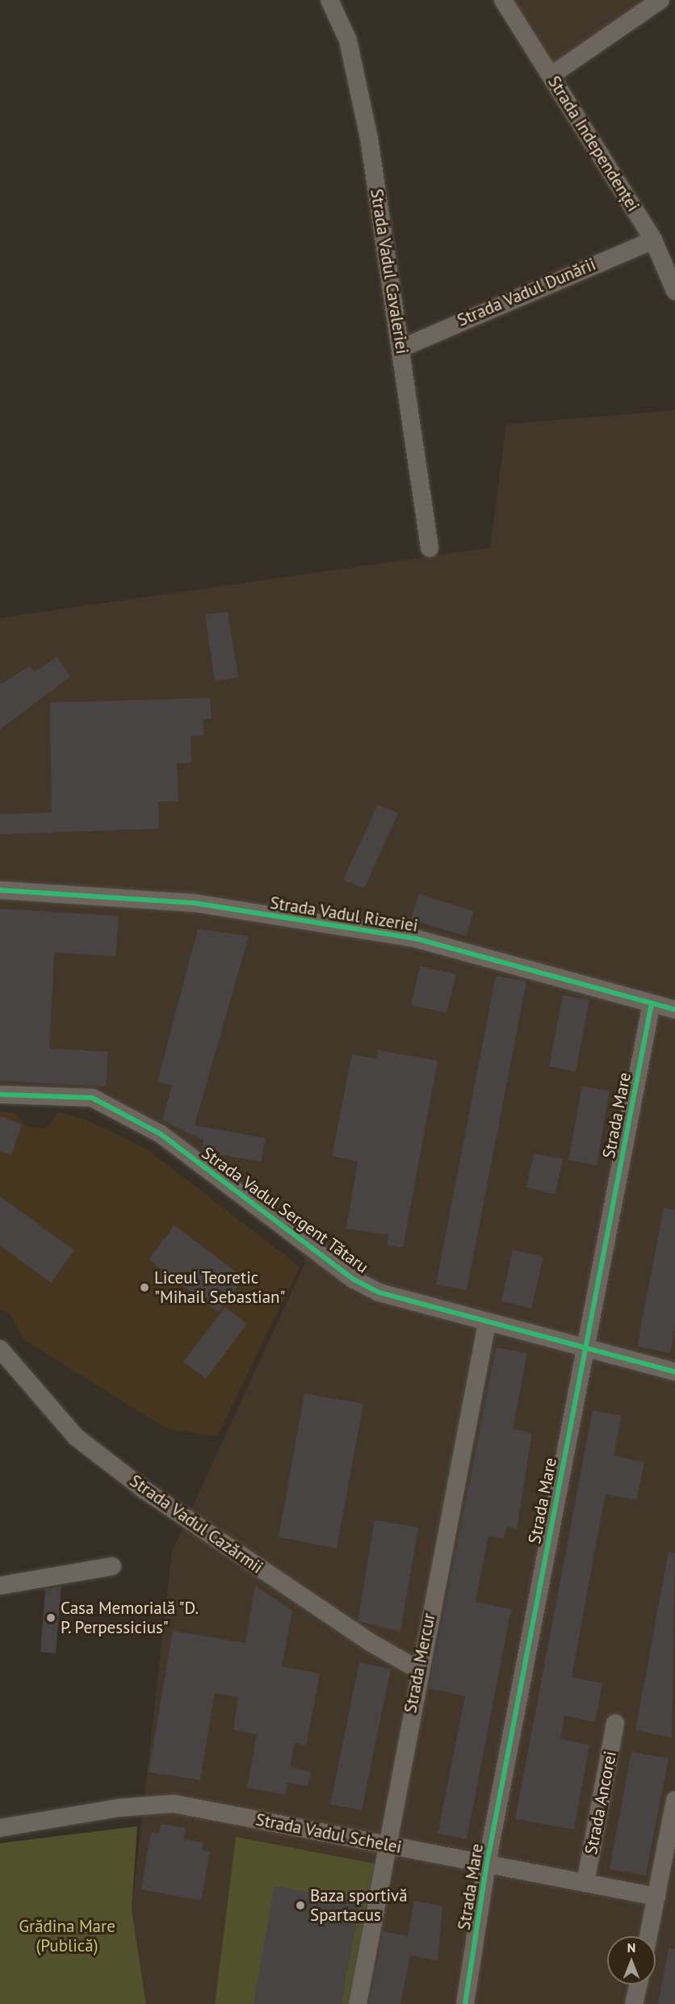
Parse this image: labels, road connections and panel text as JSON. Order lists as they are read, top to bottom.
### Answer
{
  "streets": {
    "street": [
      "Strada Independenței",
      "Strada Vadul Cavaleriei",
      "Strada Vadul Dunării",
      "Strada Vadul Rizeriei",
      "Strada Mare",
      "Strada Vadul Sergent Tătaru",
      "Strada Vadul Cazărmii",
      "Strada Mercur",
      "Strada Ancorei",
      "Strada Vadul Schelei"
    ]
  },
  "crossings": [
    ["Strada Independenței", "Strada Vadul Dunării"],
    ["Strada Vadul Cavaleriei", "Strada Vadul Dunării"],
    ["Strada Vadul Rizeriei", "Strada Mare"],
    ["Strada Mare", "Strada Vadul Sergent Tătaru"],
    ["Strada Mare", "Strada Vadul Schelei"],
    ["Strada Vadul Sergent Tătaru", "Strada Mercur"],
    ["Strada Vadul Cazărmii", "Strada Mercur"],
    ["Strada Mercur", "Strada Vadul Schelei"],
    ["Strada Ancorei", "Strada Vadul Schelei"]
  ],
  "parks": ["Grădina Mare (Publică)"],
  "places": ["Liceul Teoretic \"Mihail Sebastian\"", "Casa Memorială \"D. P. Perpessicius\"", "Baza sportivă Spartacus"],
  "north": "top"
}
